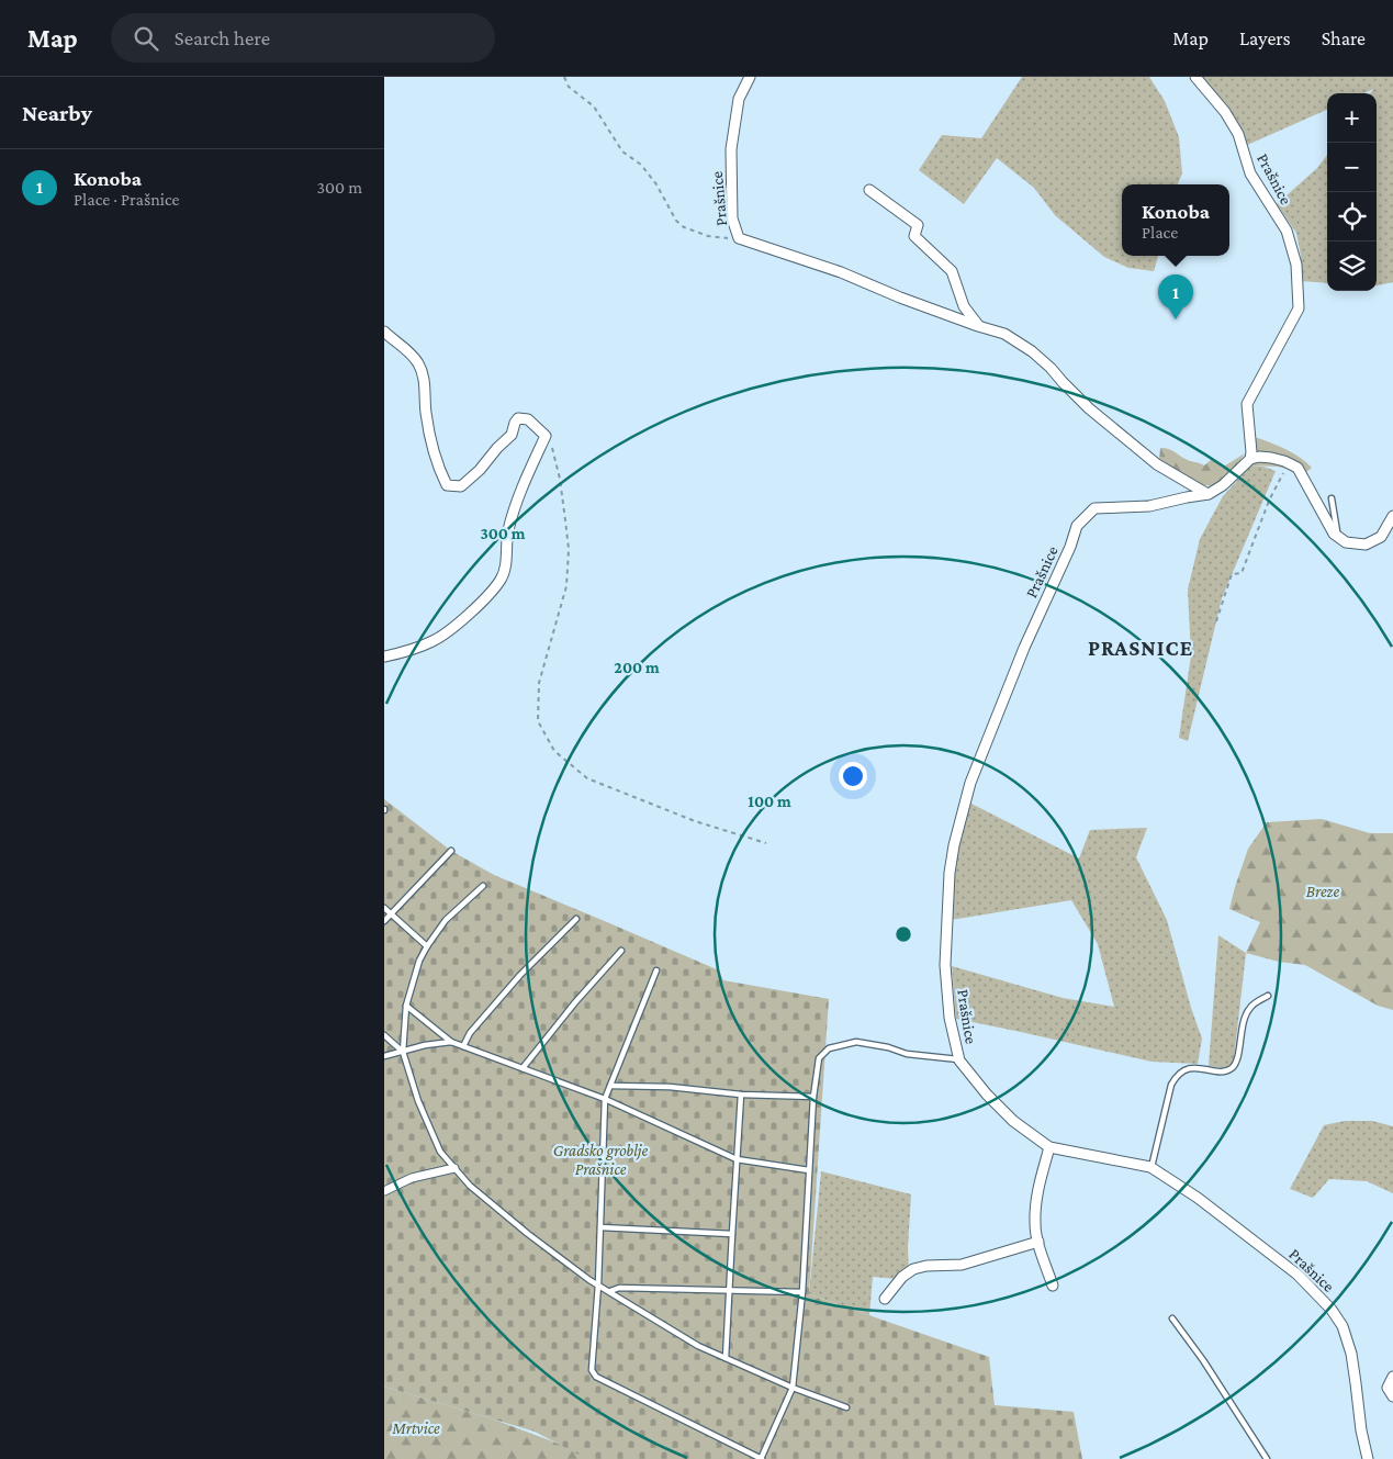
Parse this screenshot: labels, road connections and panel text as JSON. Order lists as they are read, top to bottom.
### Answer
{
  "streets": {
    "street": ["Prašnice"]
  },
  "districts": ["PRASNICE"],
  "parks": ["Breze", "Gradsko groblje Prašnice", "Mrtvice"],
  "page": {
    "header": "Map",
    "search": "Search here",
    "nav": ["Map", "Layers", "Share"],
    "heading": "Nearby",
    "map_buttons": ["+", "−"],
    "list": [
      {
        "mark": "1",
        "name": "Konoba",
        "note": "Place · Prašnice",
        "value": "300 m"
      }
    ],
    "popup": ["Konoba", "Place"],
    "pins": "1"
  },
  "rings": ["300 m", "200 m", "100 m"]
}
